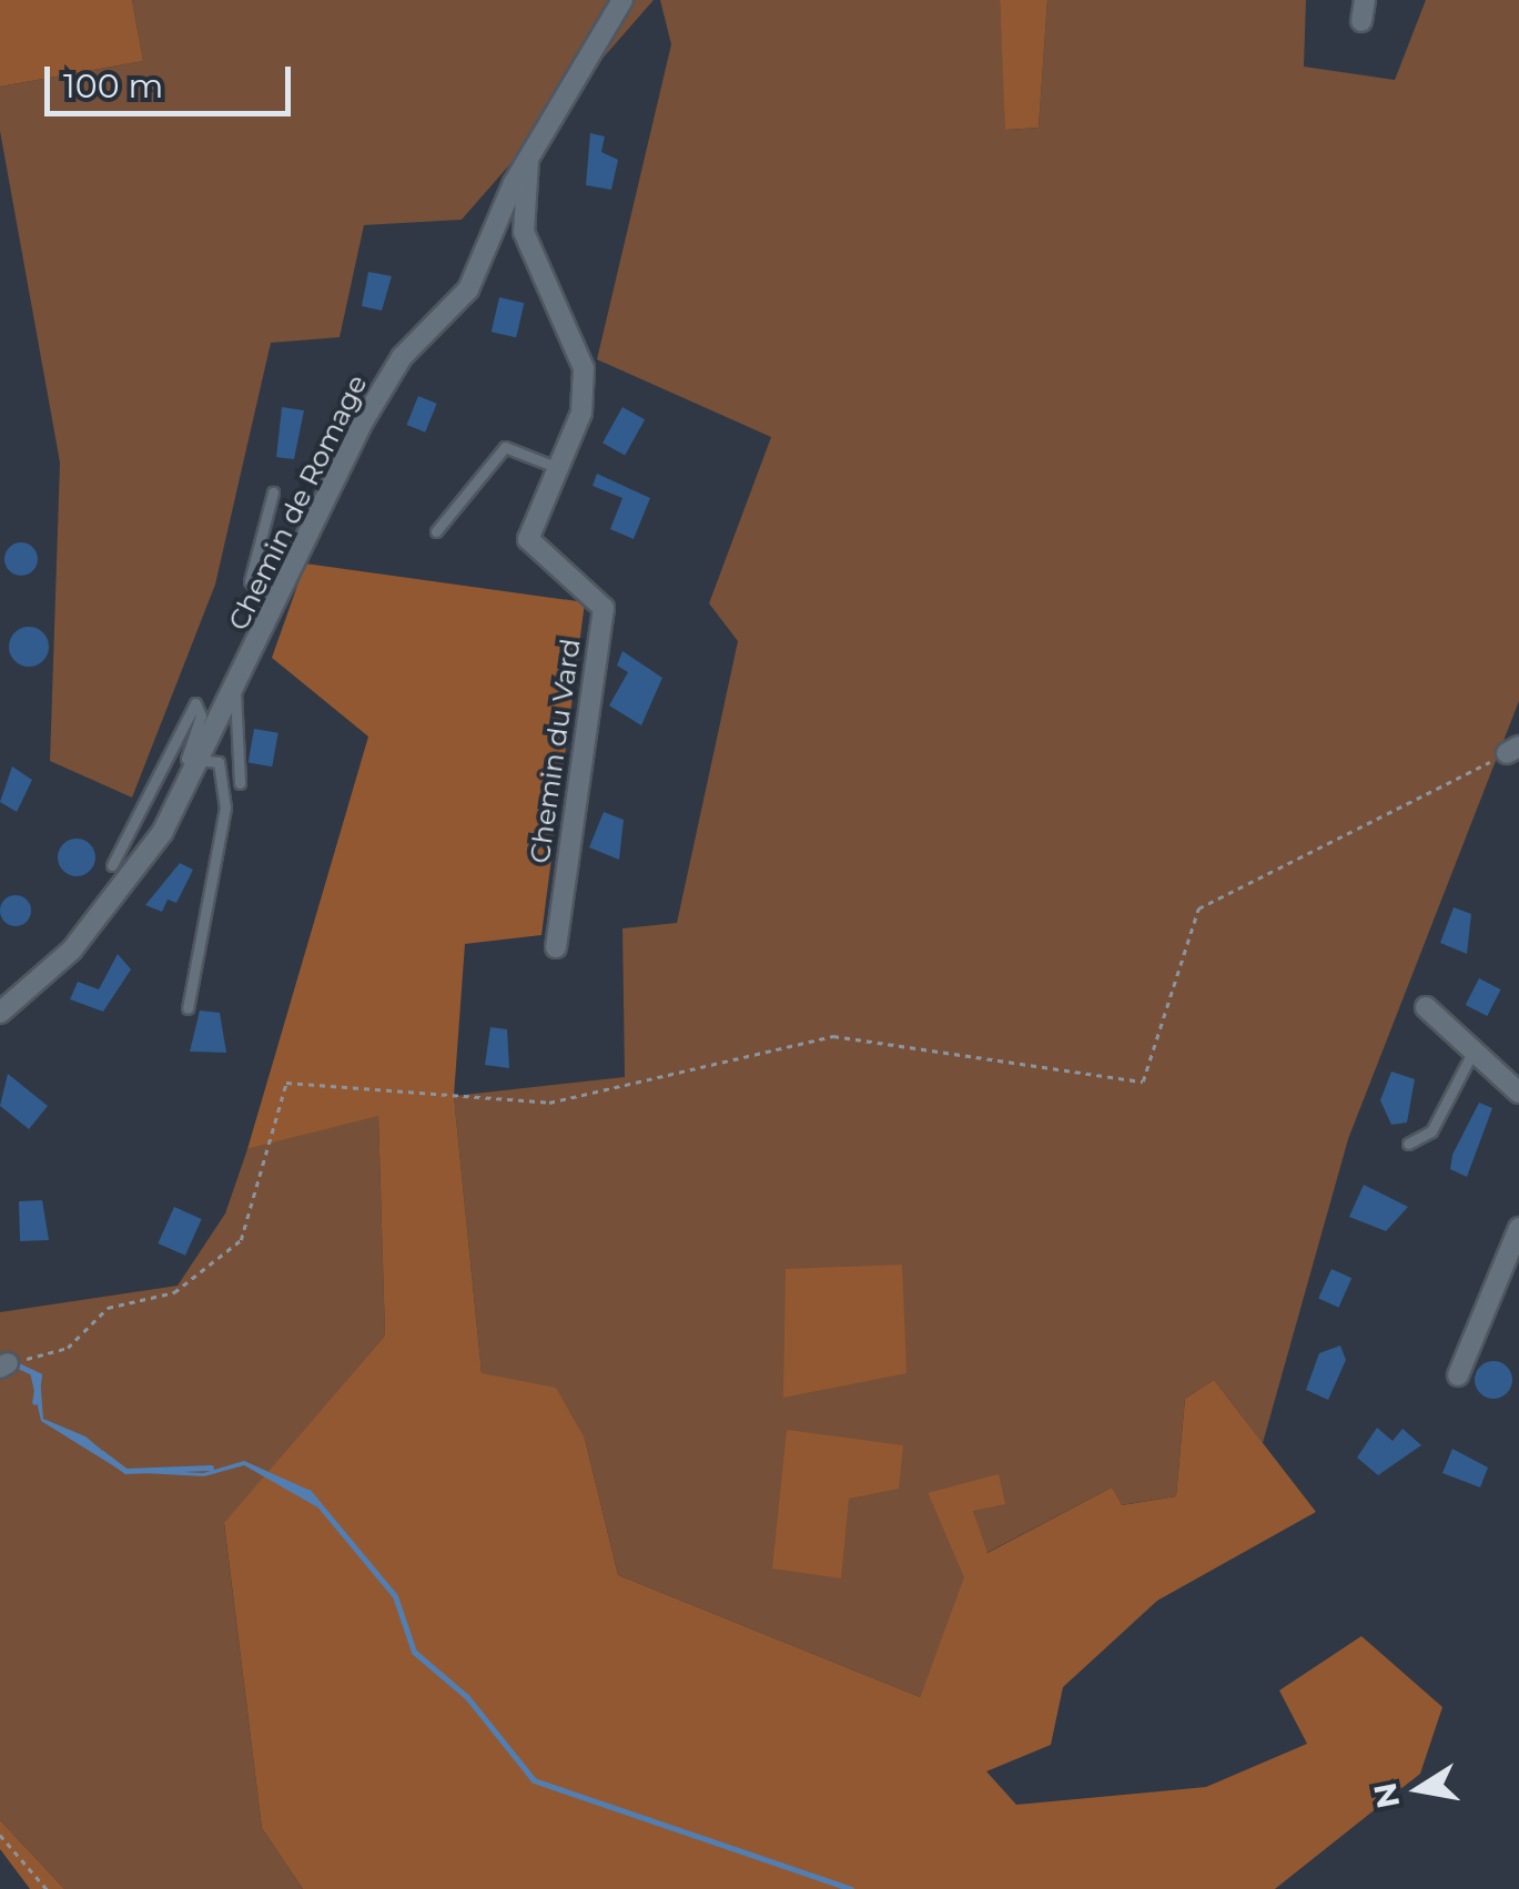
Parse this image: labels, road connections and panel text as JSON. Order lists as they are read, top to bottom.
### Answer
{
  "streets": {
    "street": ["Chemin de Romage", "Chemin du Vard"]
  },
  "crossings": [
    ["Chemin de Romage", "Chemin du Vard"]
  ],
  "scale_bar": "100 m",
  "north": "left"
}
